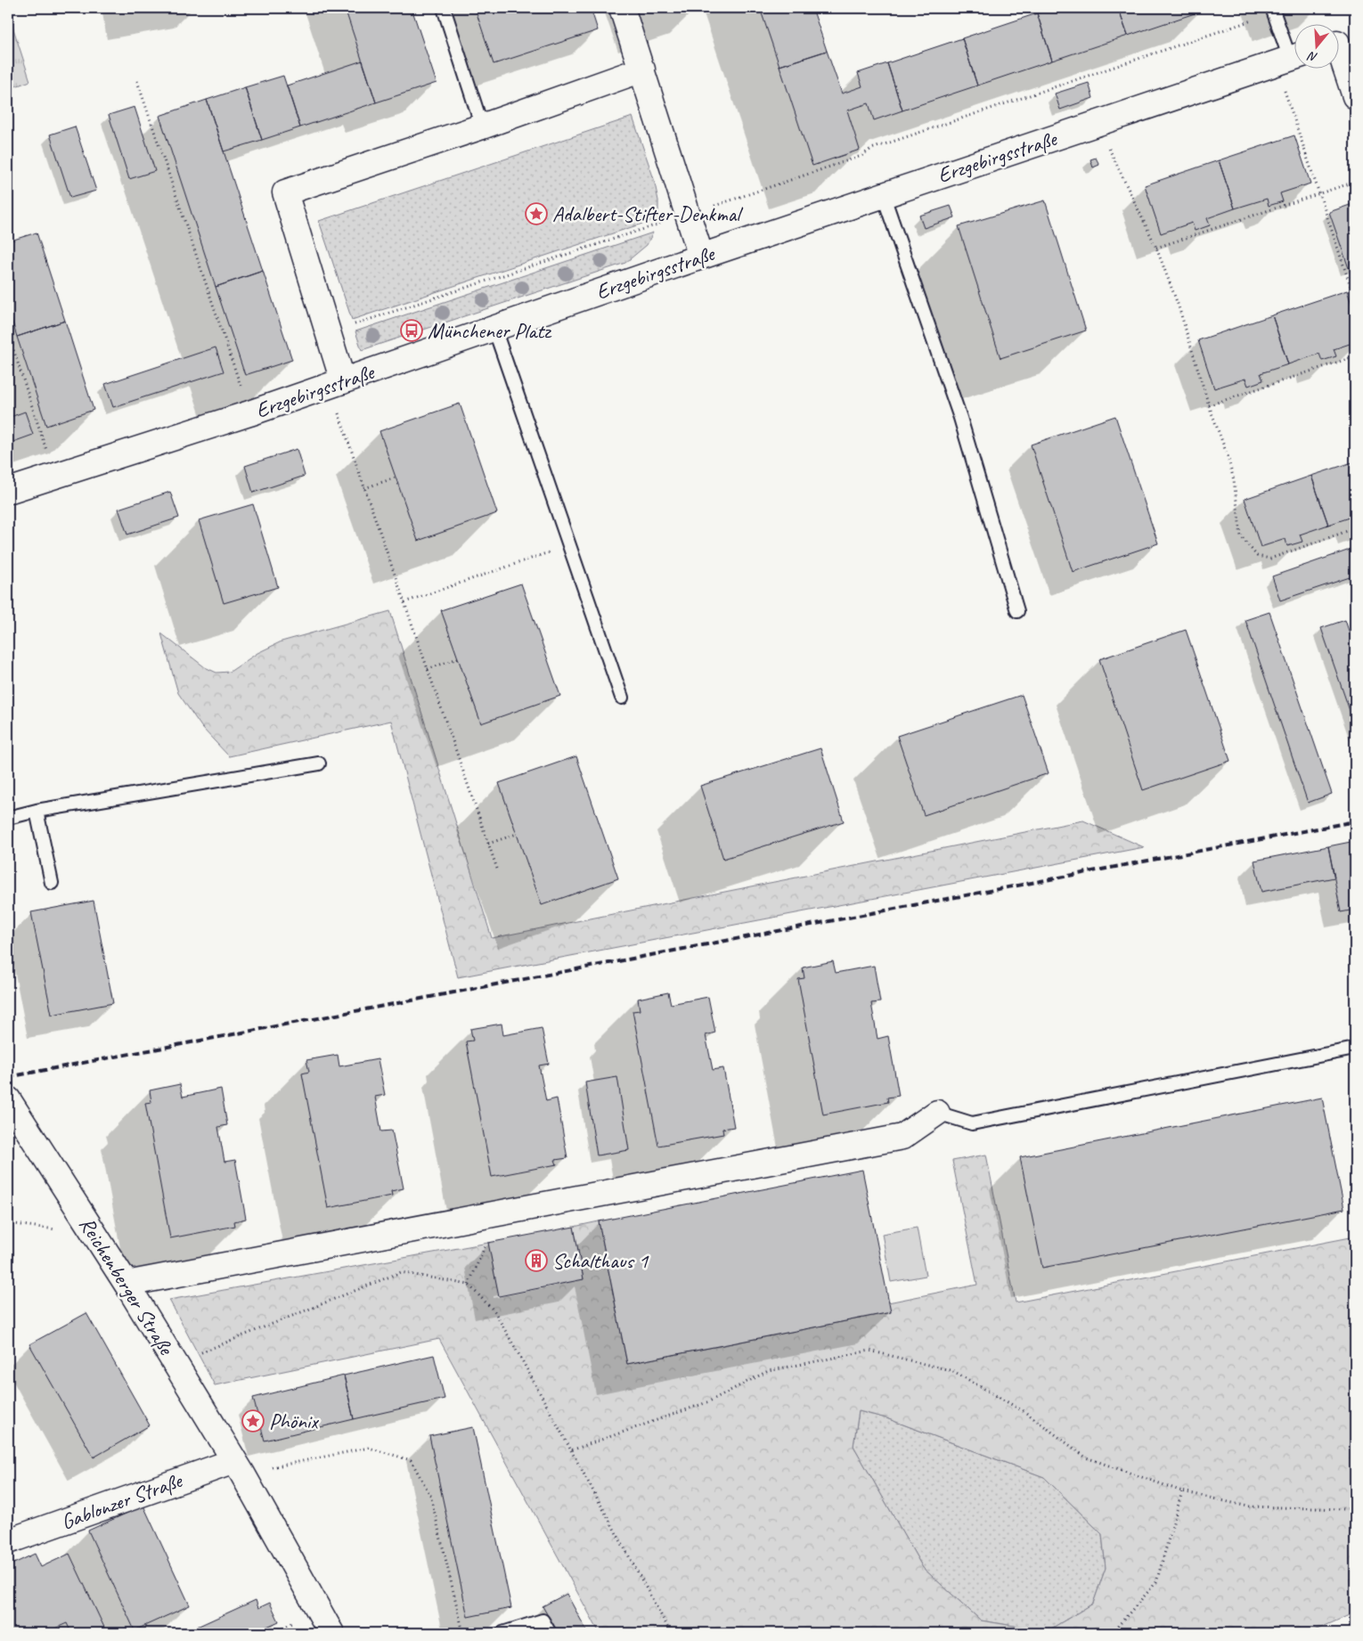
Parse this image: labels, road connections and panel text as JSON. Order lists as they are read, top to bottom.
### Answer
{
  "streets": {
    "street": ["Erzgebirgsstraße", "Reichenberger Straße", "Gablonzer Straße"]
  },
  "crossings": [
    ["Reichenberger Straße", "Gablonzer Straße"]
  ],
  "places": {
    "place": ["Adalbert-Stifter-Denkmal", "Phönix"],
    "bus stop": ["Münchener Platz"],
    "building": ["Schalthaus 1"]
  },
  "north": "bottom"
}
